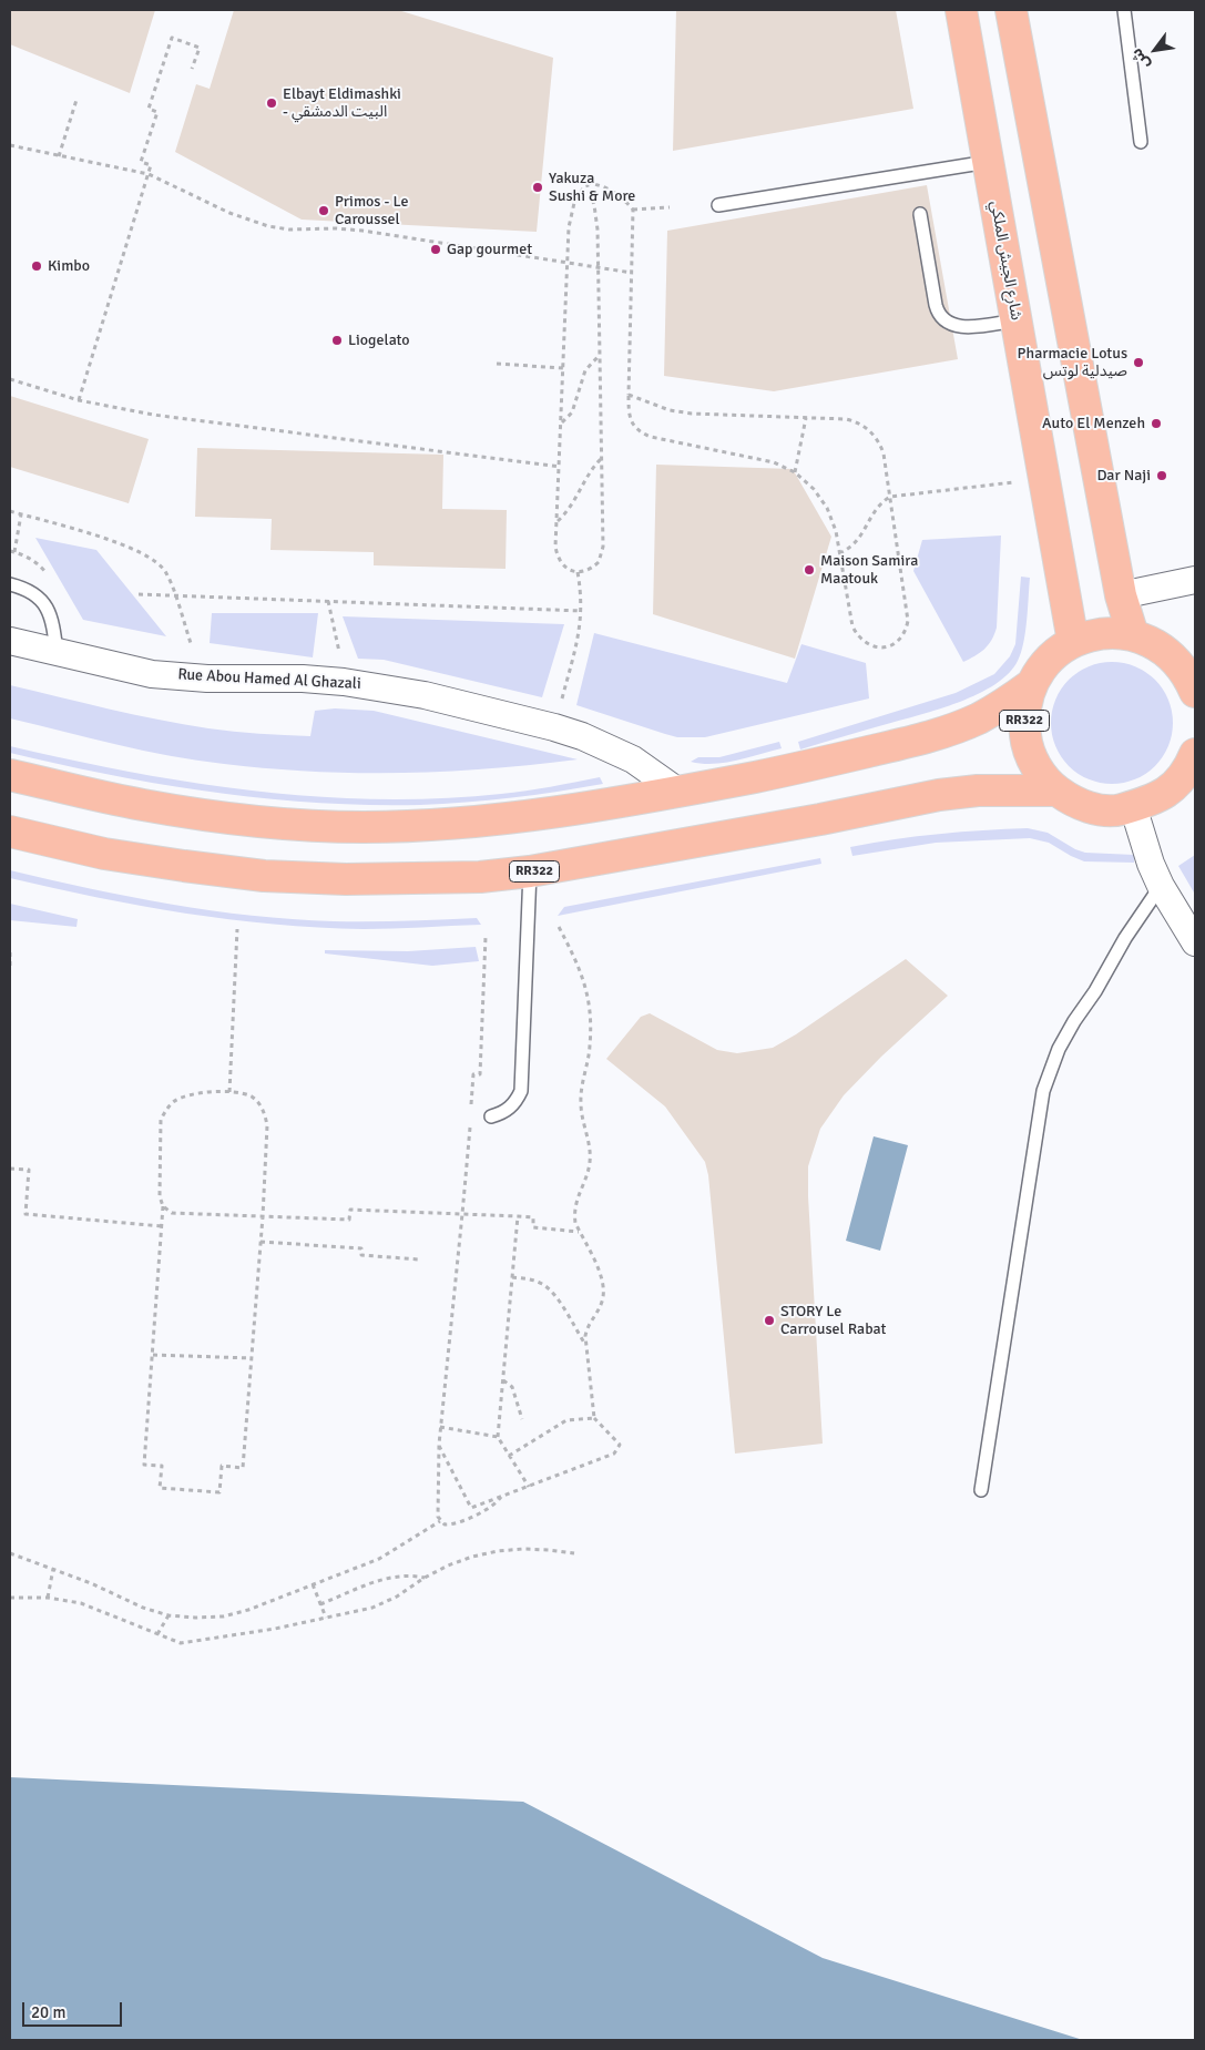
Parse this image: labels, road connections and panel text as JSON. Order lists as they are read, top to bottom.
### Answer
{
  "streets": {
    "main road": ["شارع الجيش الملكي", "RR322"],
    "street": ["Rue Abou Hamed Al Ghazali"]
  },
  "crossings": [
    ["شارع الجيش الملكي", "RR322"],
    ["Rue Abou Hamed Al Ghazali", "RR322"]
  ],
  "places": [
    "Elbayt Eldimashki - البيت الدمشقي",
    "Yakuza Sushi & More",
    "Primos - Le Caroussel",
    "Gap gourmet",
    "Kimbo",
    "Liogelato",
    "Pharmacie Lotus صيدلية لوتس",
    "Auto El Menzeh",
    "Dar Naji",
    "Maison Samira Maatouk",
    "STORY Le Carrousel Rabat"
  ],
  "scale_bar": "20 m",
  "north": "bottom left"
}
